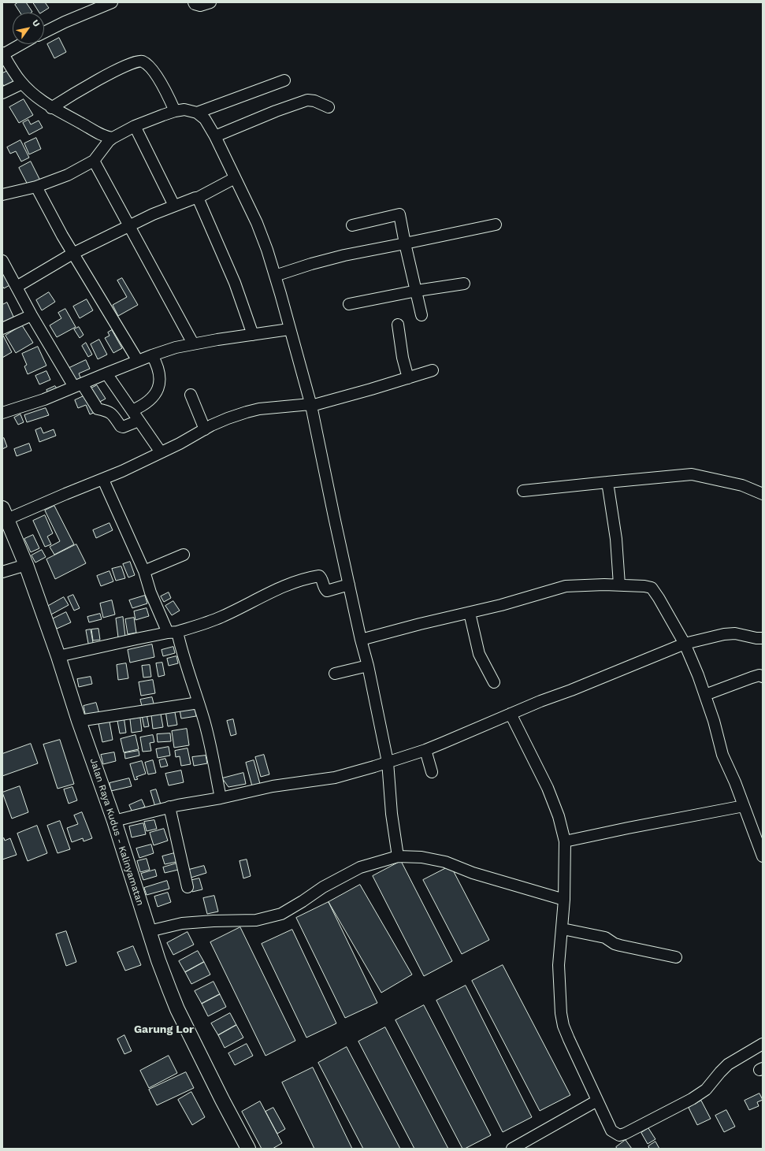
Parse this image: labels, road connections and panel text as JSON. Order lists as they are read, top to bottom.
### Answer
{
  "streets": {
    "main road": ["Jalan Raya Kudus - Kalinyamatan"]
  },
  "districts": ["Garung Lor"],
  "north": "top right"
}
